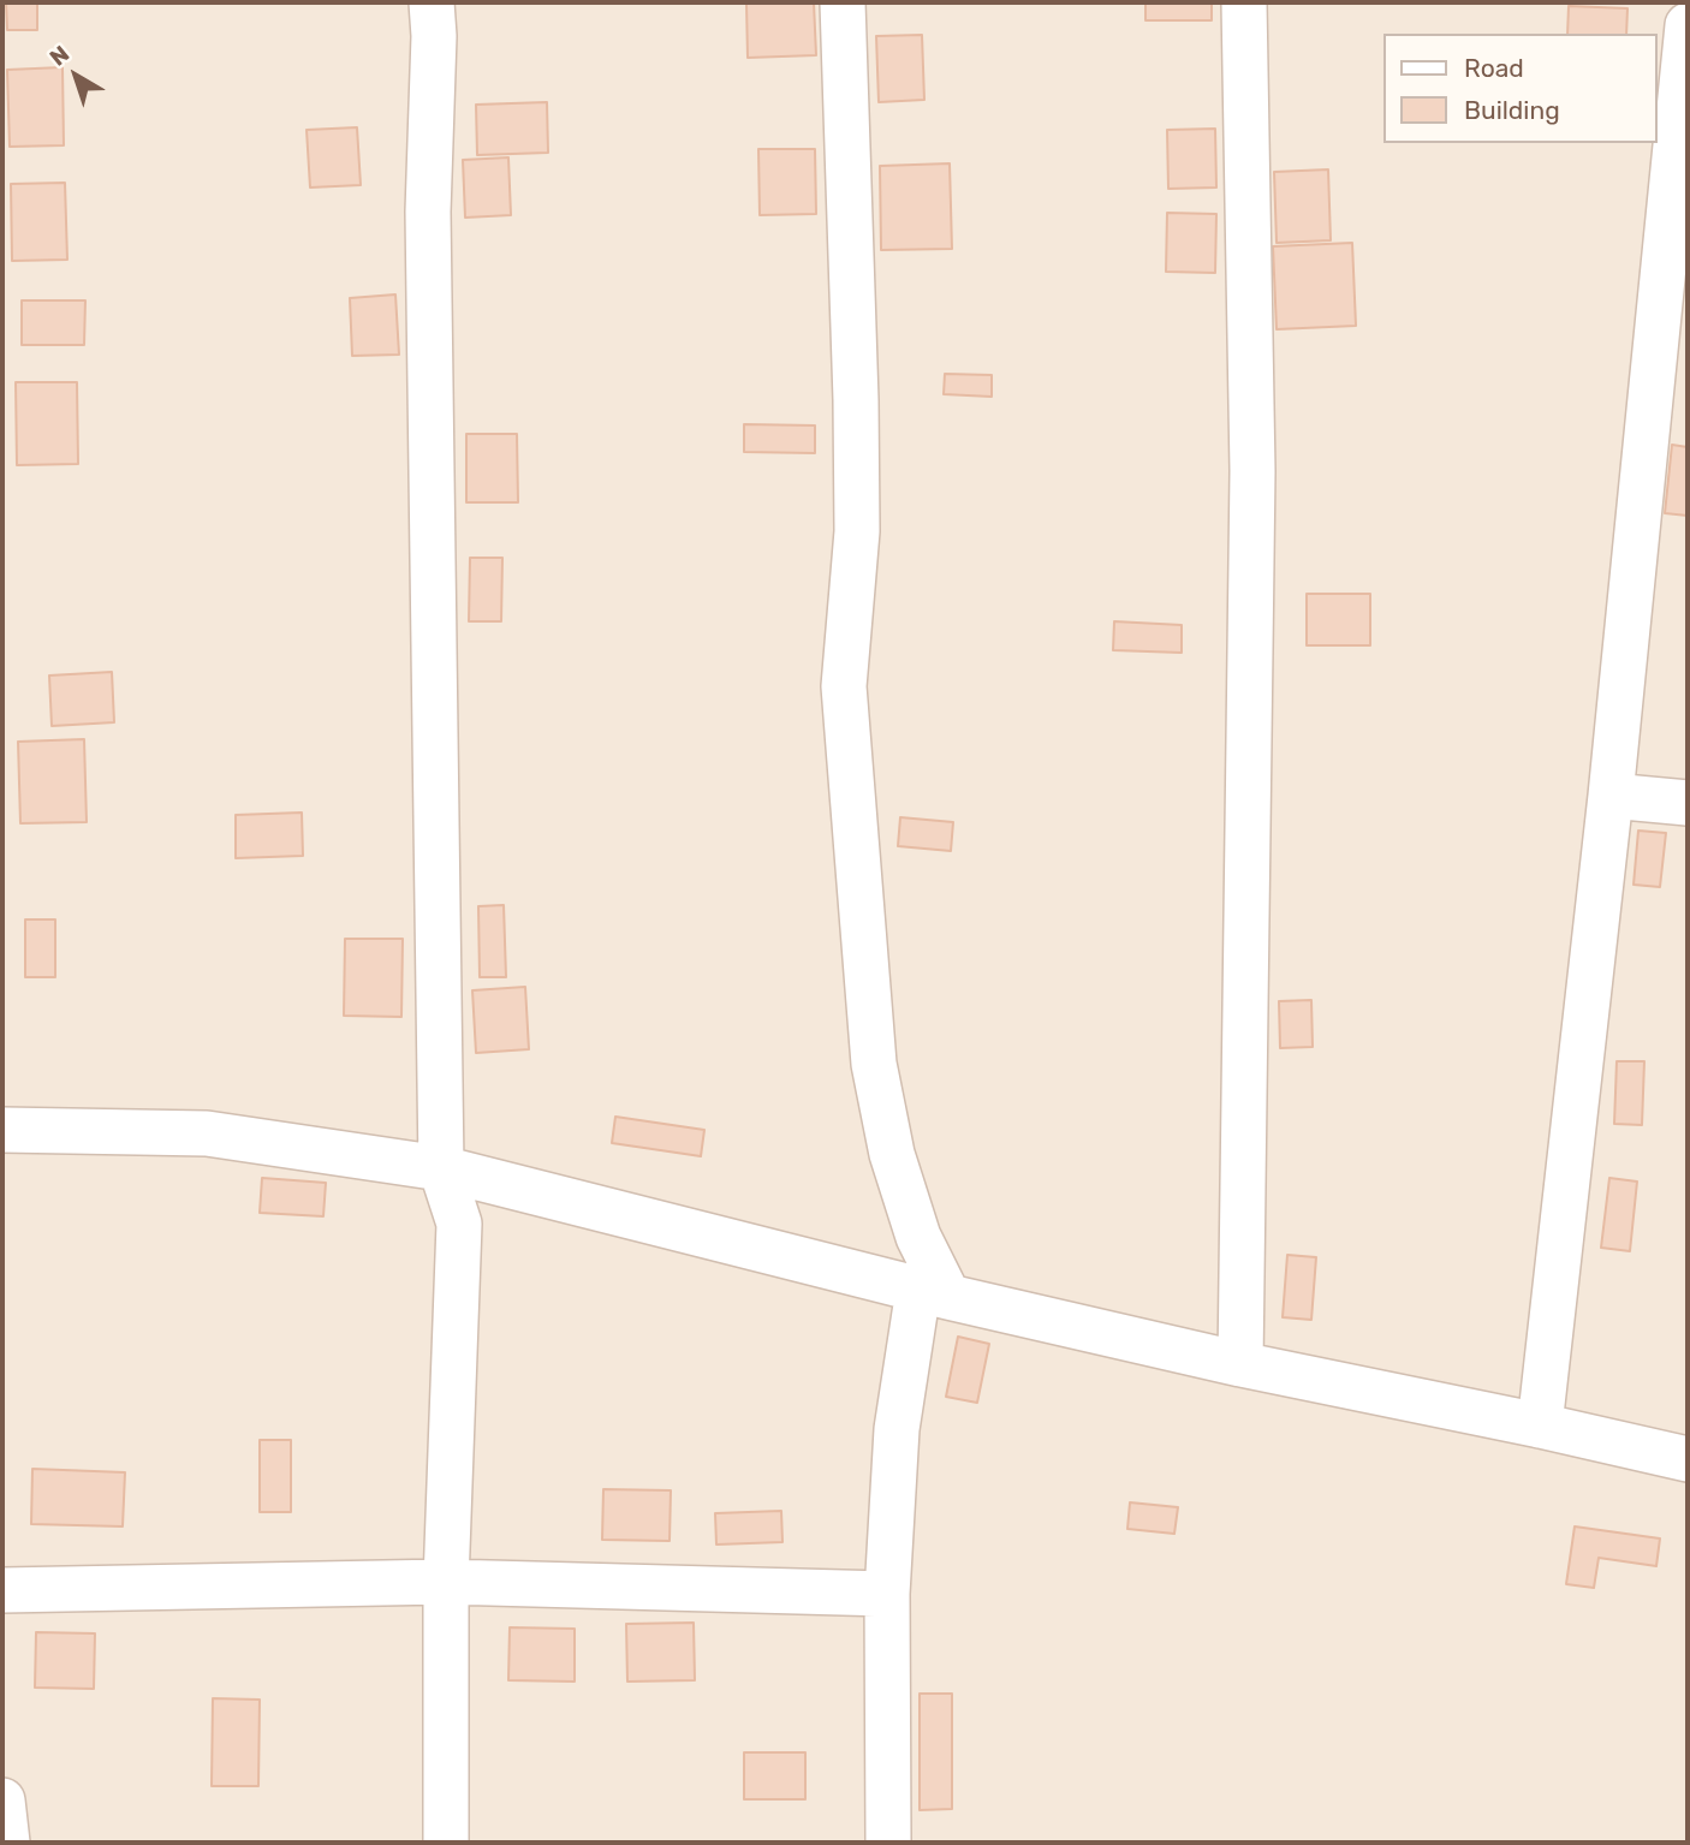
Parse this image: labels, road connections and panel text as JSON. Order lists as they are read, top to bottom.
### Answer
{
  "legend": ["Road", "Building"],
  "north": "top left"
}
